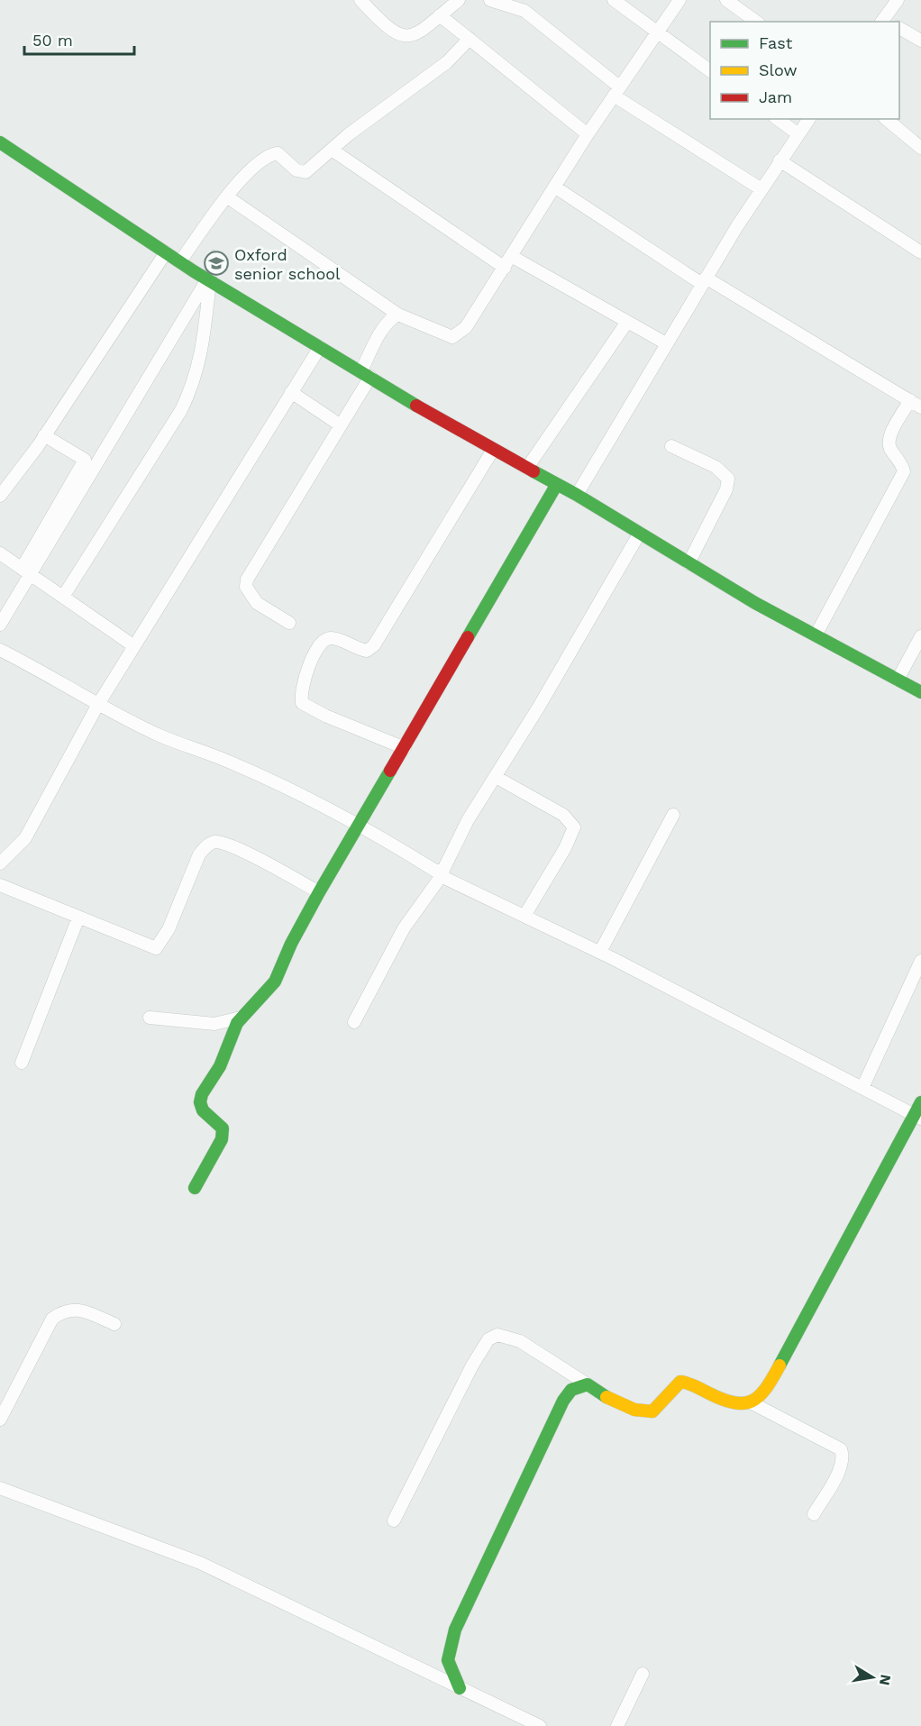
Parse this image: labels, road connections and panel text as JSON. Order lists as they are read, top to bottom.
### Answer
{
  "places": {
    "school or university": ["Oxford senior school"]
  },
  "legend": ["Fast", "Slow", "Jam"],
  "scale_bar": "50 m",
  "north": "right"
}
